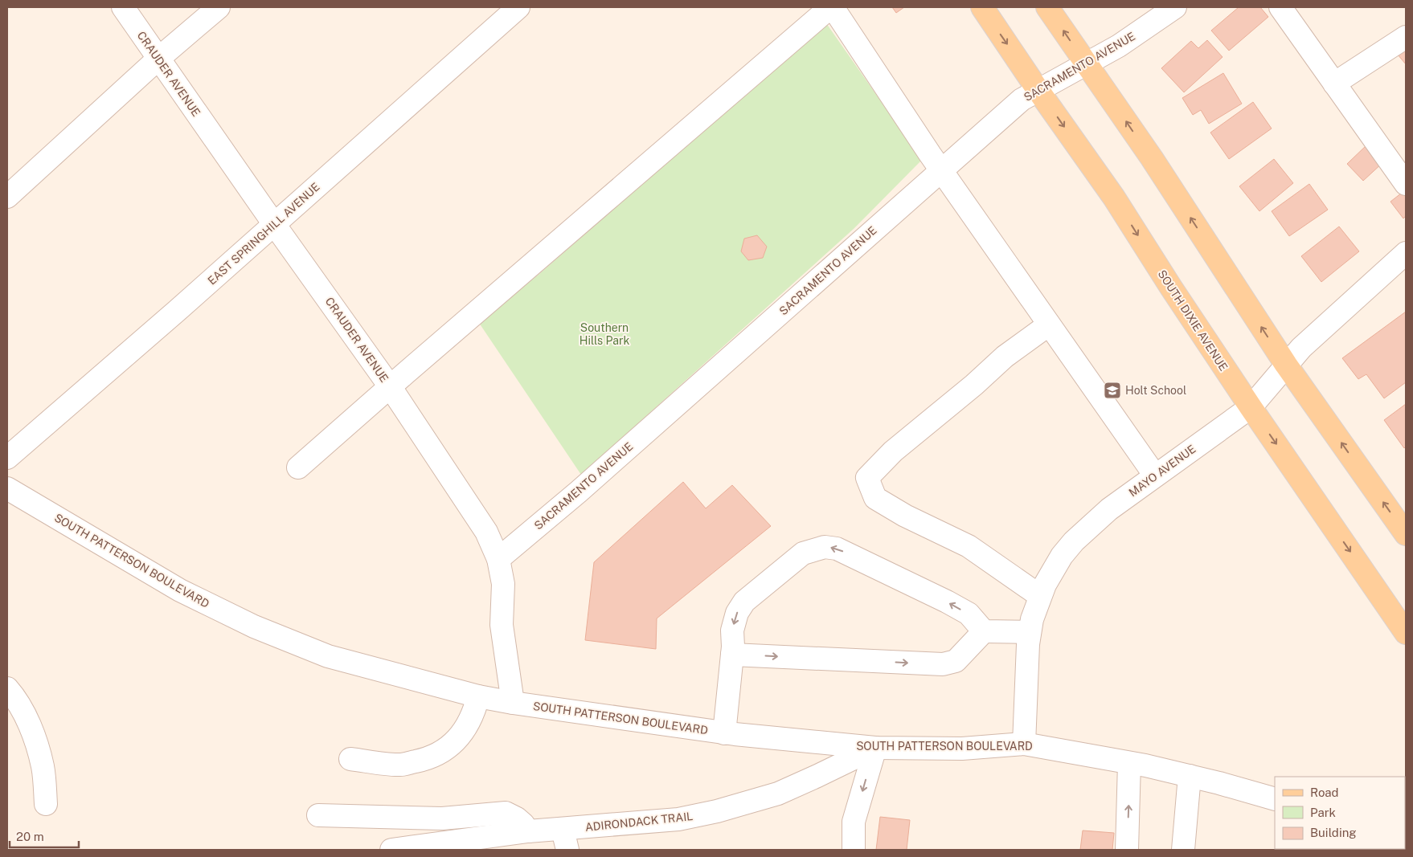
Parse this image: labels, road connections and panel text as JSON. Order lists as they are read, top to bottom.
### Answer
{
  "streets": {
    "main road": ["SOUTH DIXIE AVENUE"],
    "street": [
      "SACRAMENTO AVENUE",
      "CRAUDER AVENUE",
      "EAST SPRINGHILL AVENUE",
      "MAYO AVENUE",
      "SOUTH PATTERSON BOULEVARD",
      "ADIRONDACK TRAIL"
    ]
  },
  "crossings": [
    ["SACRAMENTO AVENUE", "CRAUDER AVENUE"],
    ["SACRAMENTO AVENUE", "SOUTH DIXIE AVENUE"],
    ["CRAUDER AVENUE", "EAST SPRINGHILL AVENUE"],
    ["CRAUDER AVENUE", "SOUTH PATTERSON BOULEVARD"],
    ["SOUTH DIXIE AVENUE", "MAYO AVENUE"],
    ["MAYO AVENUE", "SOUTH PATTERSON BOULEVARD"],
    ["SOUTH PATTERSON BOULEVARD", "ADIRONDACK TRAIL"]
  ],
  "parks": ["Southern Hills Park"],
  "places": {
    "school or university": ["Holt School"]
  },
  "legend": ["Road", "Park", "Building"],
  "scale_bar": "20 m"
}
